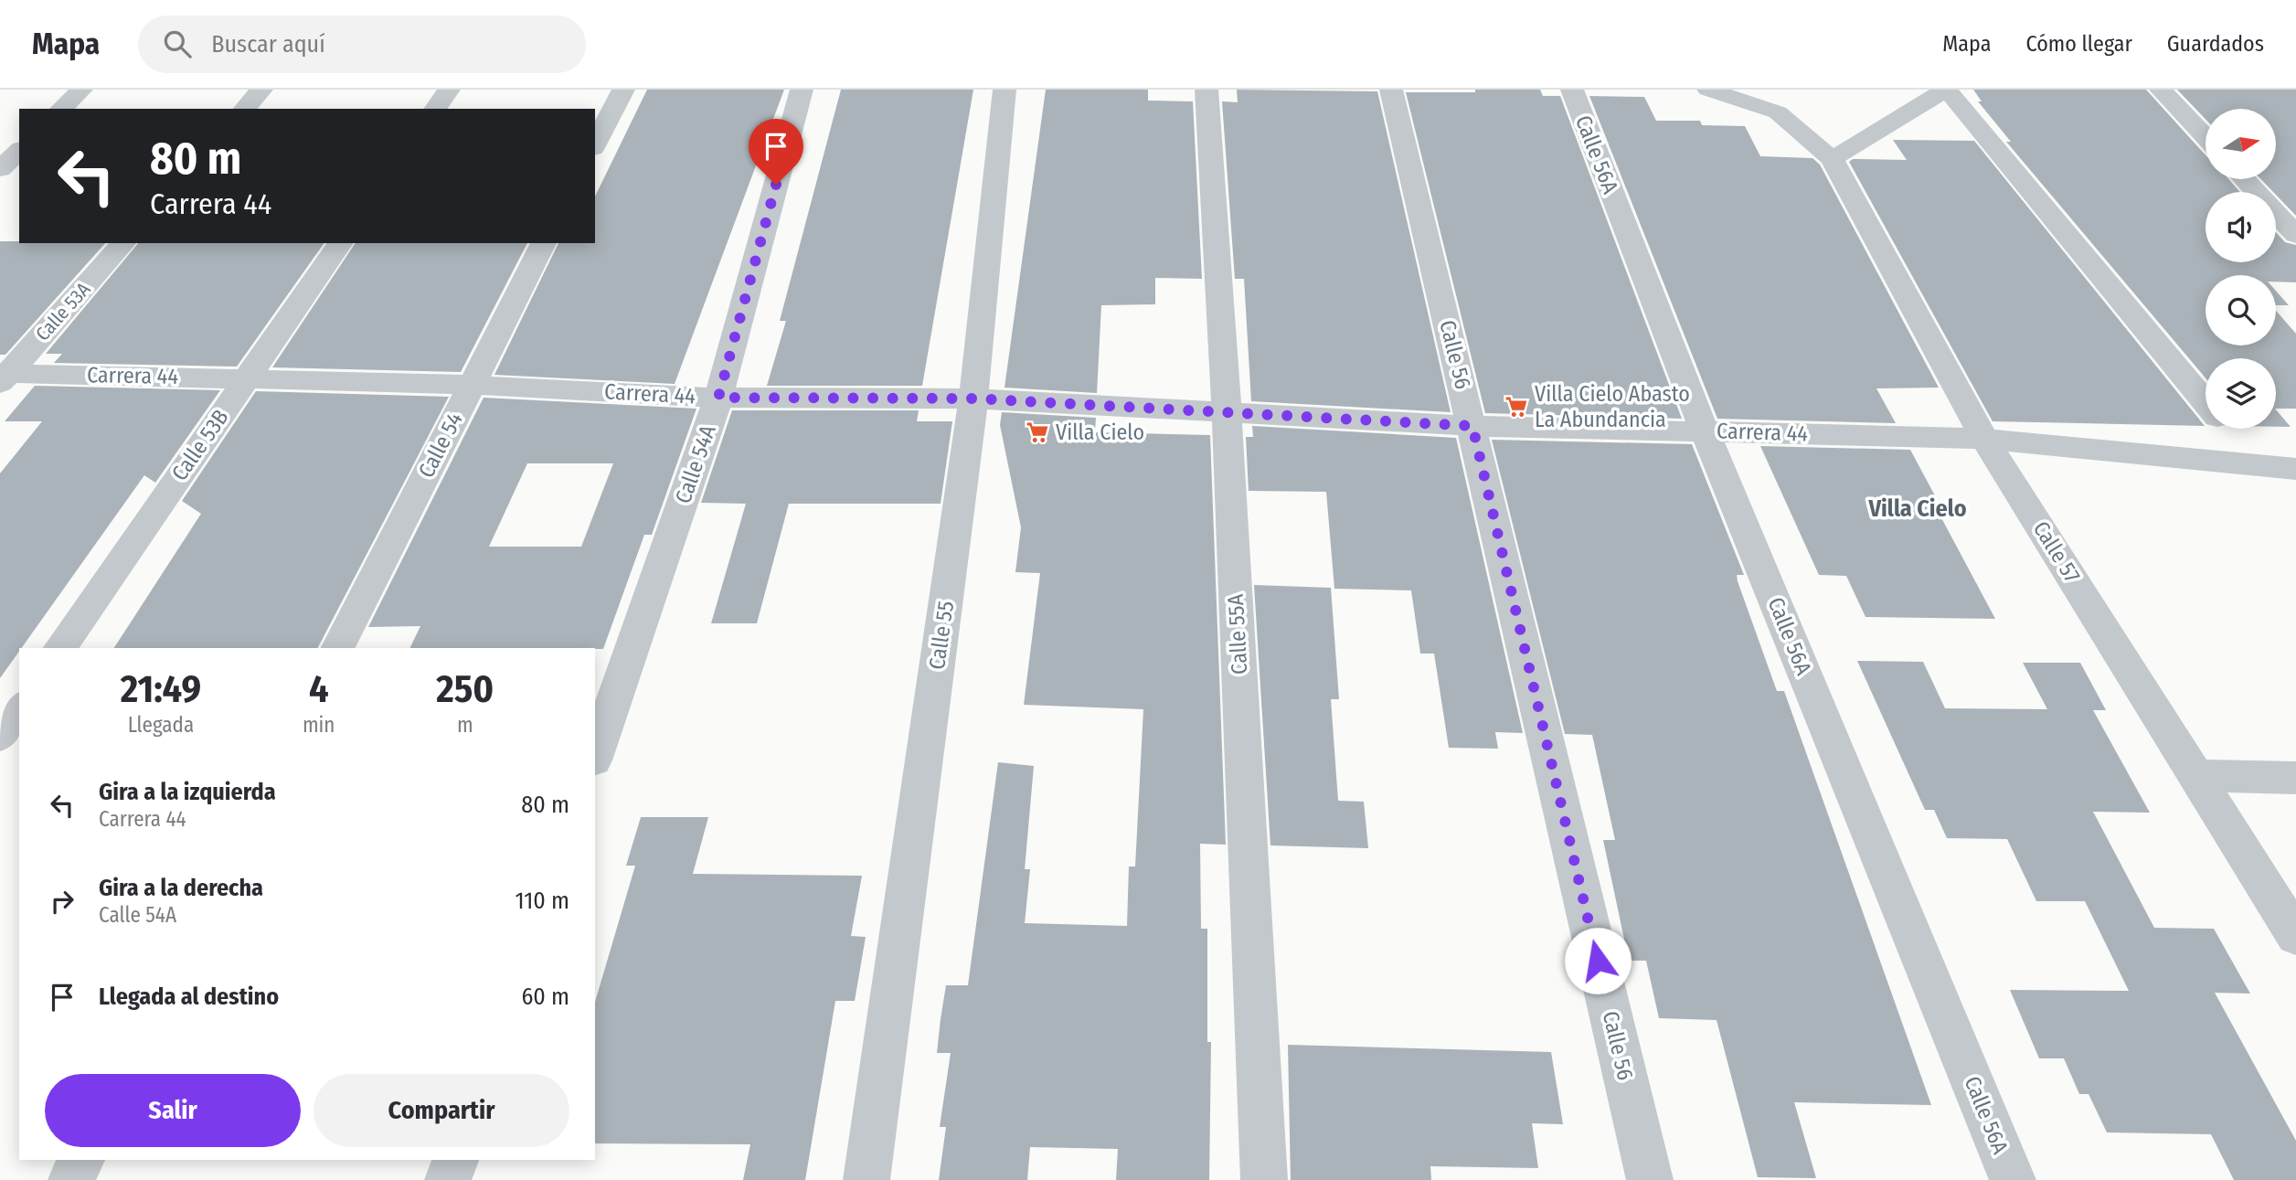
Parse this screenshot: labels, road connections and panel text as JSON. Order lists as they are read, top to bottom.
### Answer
{
  "streets": {
    "street": [
      "Calle 56A",
      "Calle 53A",
      "Calle 56",
      "Carrera 44",
      "Calle 53B",
      "Calle 54",
      "Calle 54A",
      "Calle 57",
      "Calle 55A",
      "Calle 55"
    ]
  },
  "crossings": [
    ["Calle 56A", "Carrera 44"],
    ["Calle 53A", "Carrera 44"],
    ["Calle 56", "Carrera 44"],
    ["Carrera 44", "Calle 53B"],
    ["Carrera 44", "Calle 54"],
    ["Carrera 44", "Calle 54A"],
    ["Carrera 44", "Calle 57"],
    ["Carrera 44", "Calle 55A"],
    ["Carrera 44", "Calle 55"]
  ],
  "districts": ["Villa Cielo"],
  "places": {
    "supermarket": ["Villa Cielo Abasto La Abundancia", "Villa Cielo"]
  },
  "north": "right",
  "page": {
    "header": "Mapa",
    "search": "Buscar aquí",
    "nav": ["Mapa", "Cómo llegar", "Guardados"],
    "turn": ["80 m", "Carrera 44"],
    "eta": [
      "21:49",
      "Llegada",
      "4",
      "min",
      "250",
      "m"
    ],
    "list": [
      {
        "name": "Gira a la izquierda",
        "note": "Carrera 44",
        "value": "80 m"
      },
      {
        "name": "Gira a la derecha",
        "note": "Calle 54A",
        "value": "110 m"
      },
      {
        "name": "Llegada al destino",
        "value": "60 m"
      }
    ],
    "buttons": ["Salir", "Compartir"]
  }
}
